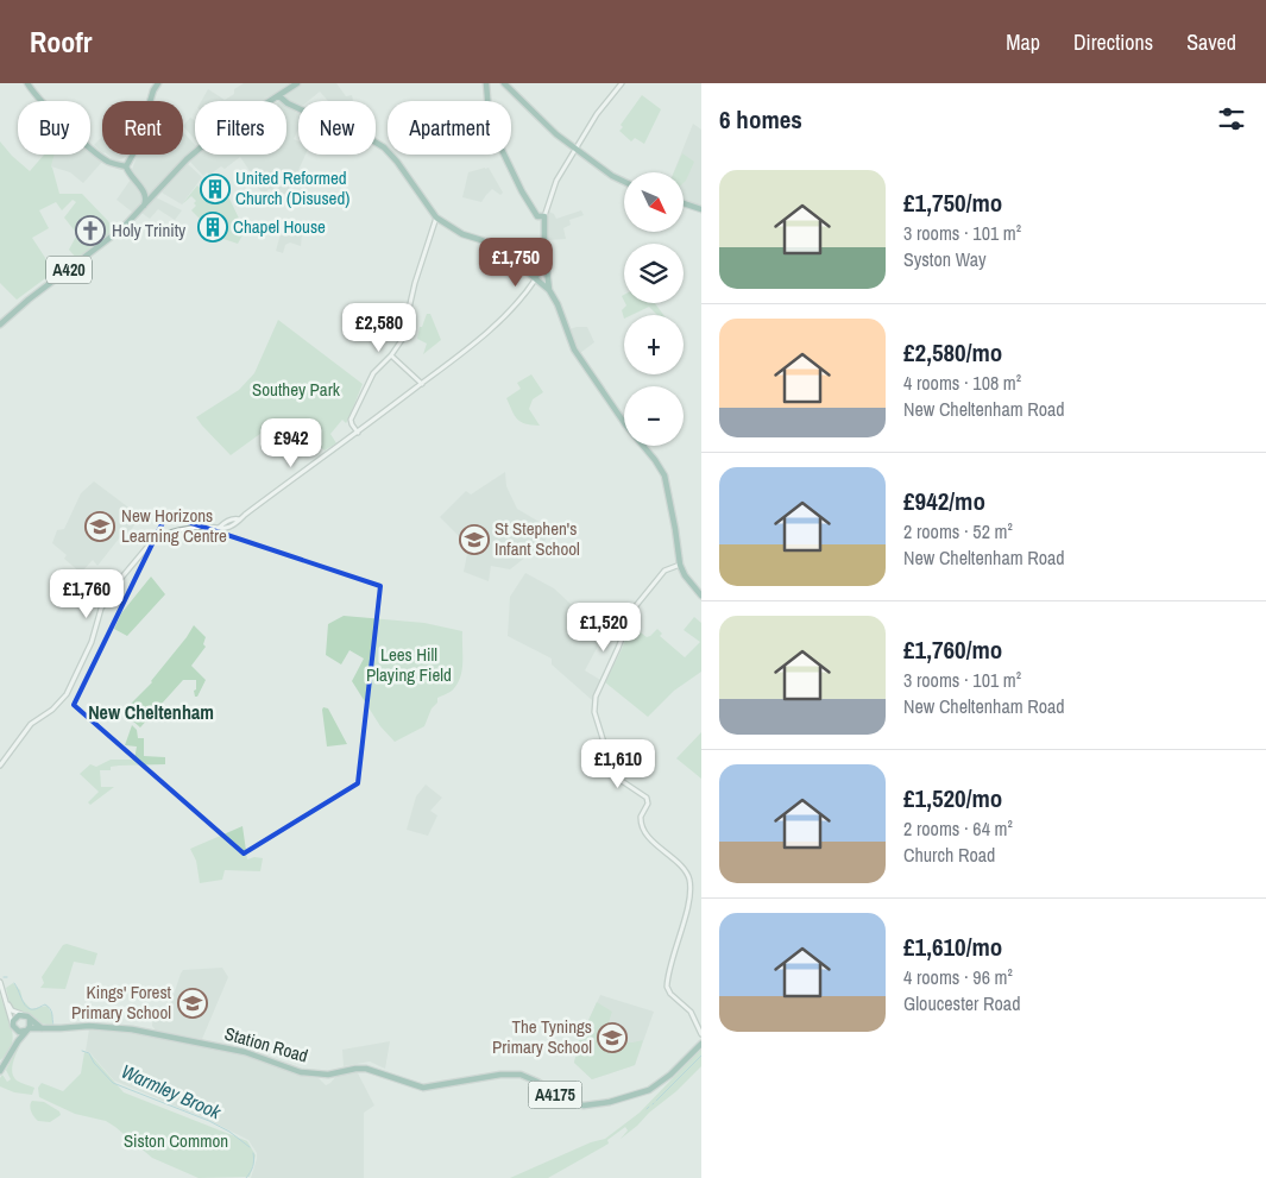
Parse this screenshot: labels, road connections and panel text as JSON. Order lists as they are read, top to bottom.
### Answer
{
  "streets": {
    "main road": ["A420", "Station Road", "A4175"]
  },
  "crossings": [
    ["Station Road", "A4175"]
  ],
  "districts": ["New Cheltenham"],
  "water": ["Warmley Brook"],
  "parks": ["Southey Park", "Lees Hill Playing Field", "Siston Common"],
  "places": {
    "building": ["United Reformed Church (Disused)", "Chapel House"],
    "church": ["Holy Trinity"],
    "school or university": [
      "New Horizons Learning Centre",
      "St Stephen's Infant School",
      "Kings' Forest Primary School",
      "The Tynings Primary School"
    ]
  },
  "north": "bottom right",
  "page": {
    "header": "Roofr",
    "nav": ["Map", "Directions", "Saved"],
    "heading": "6 homes",
    "chip": [
      "Buy",
      "Rent",
      "Filters",
      "New",
      "Apartment"
    ],
    "list": [
      {
        "name": "£1,750/mo",
        "note": "3 rooms · 101 m² · Syston Way"
      },
      {
        "name": "£2,580/mo",
        "note": "4 rooms · 108 m² · New Cheltenham Road"
      },
      {
        "name": "£942/mo",
        "note": "2 rooms · 52 m² · New Cheltenham Road"
      },
      {
        "name": "£1,760/mo",
        "note": "3 rooms · 101 m² · New Cheltenham Road"
      },
      {
        "name": "£1,520/mo",
        "note": "2 rooms · 64 m² · Church Road"
      },
      {
        "name": "£1,610/mo",
        "note": "4 rooms · 96 m² · Gloucester Road"
      }
    ],
    "map_buttons": ["+", "−"],
    "price": [
      "£1,750",
      "£2,580",
      "£942",
      "£1,760",
      "£1,520",
      "£1,610"
    ]
  }
}
